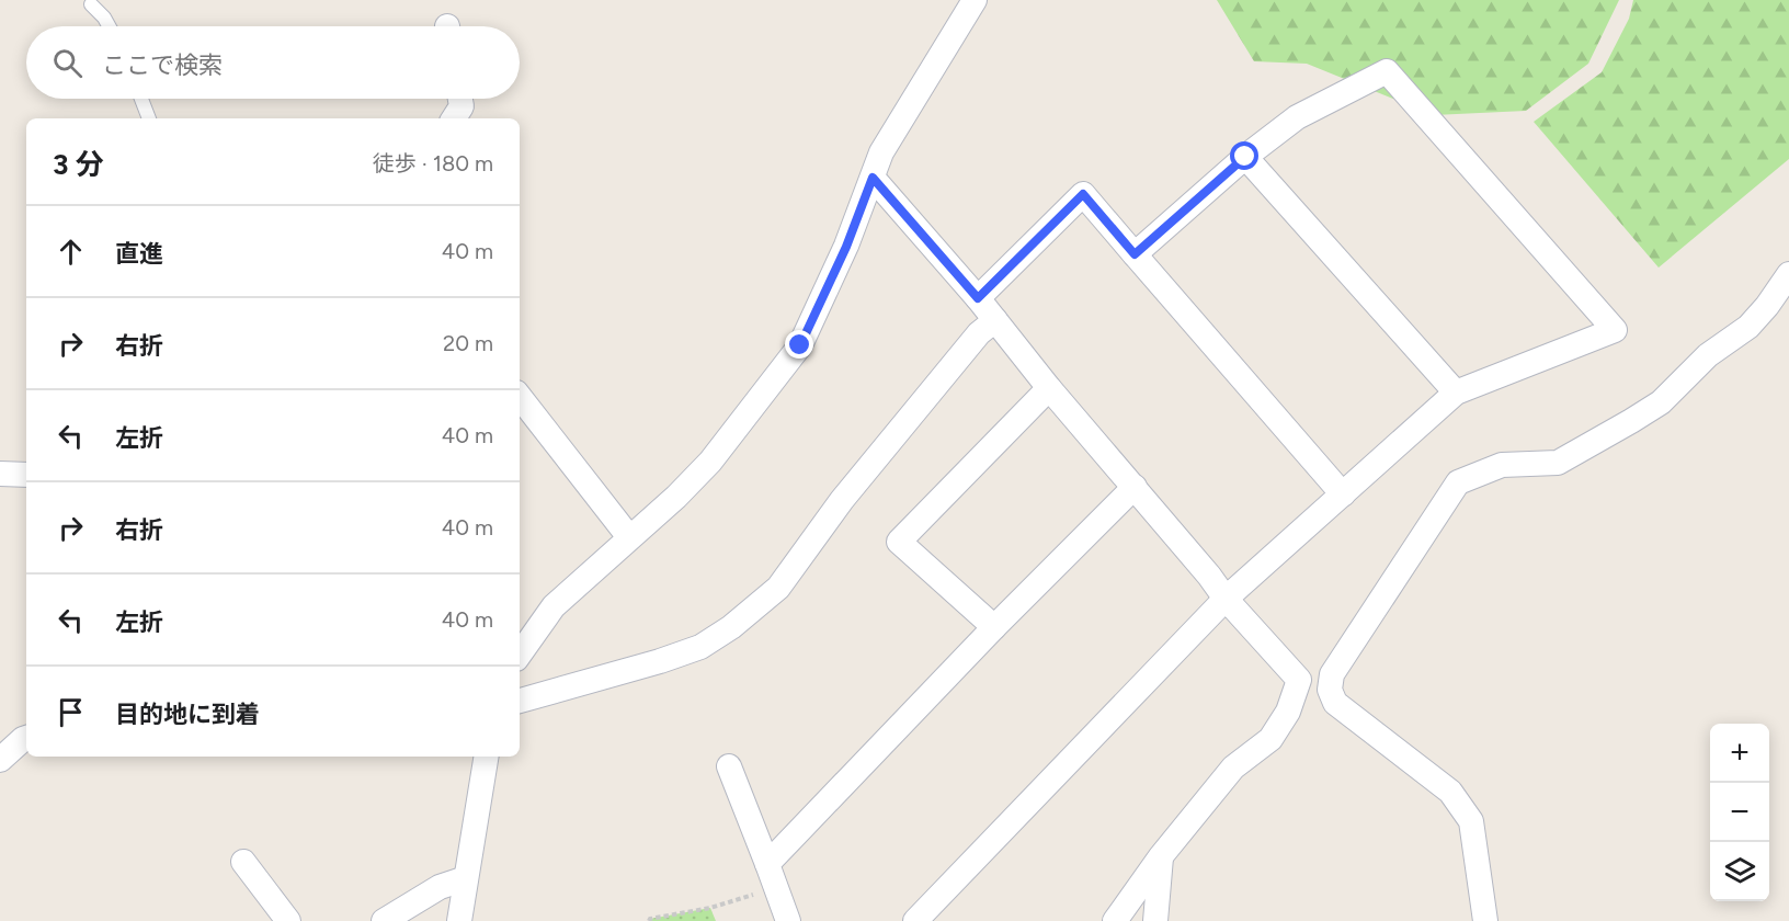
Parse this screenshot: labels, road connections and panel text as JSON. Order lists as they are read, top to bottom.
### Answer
{
  "page": {
    "search": "ここで検索",
    "heading": ["3 分", "徒歩 · 180 m"],
    "list": [
      ["直進", "40 m"],
      ["右折", "20 m"],
      ["左折", "40 m"],
      ["右折", "40 m"],
      ["左折", "40 m"],
      "目的地に到着"
    ],
    "map_buttons": ["+", "−"]
  }
}
